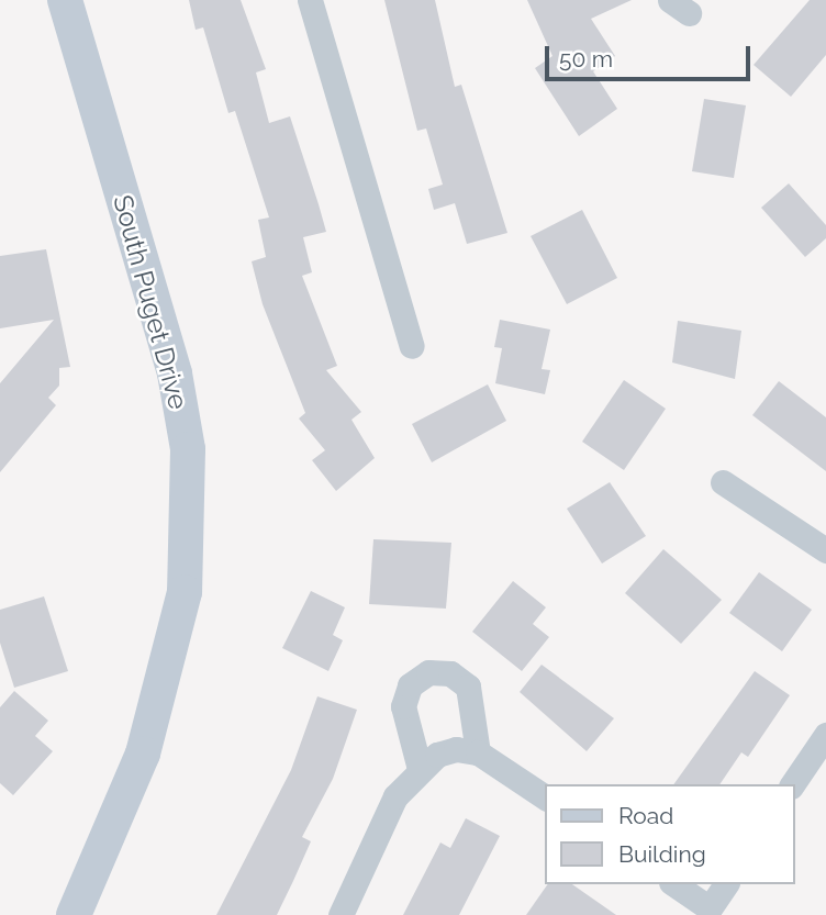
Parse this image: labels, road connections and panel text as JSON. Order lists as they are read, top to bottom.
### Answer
{
  "streets": {
    "street": ["South Puget Drive"]
  },
  "legend": ["Road", "Building"],
  "scale_bar": "50 m"
}
